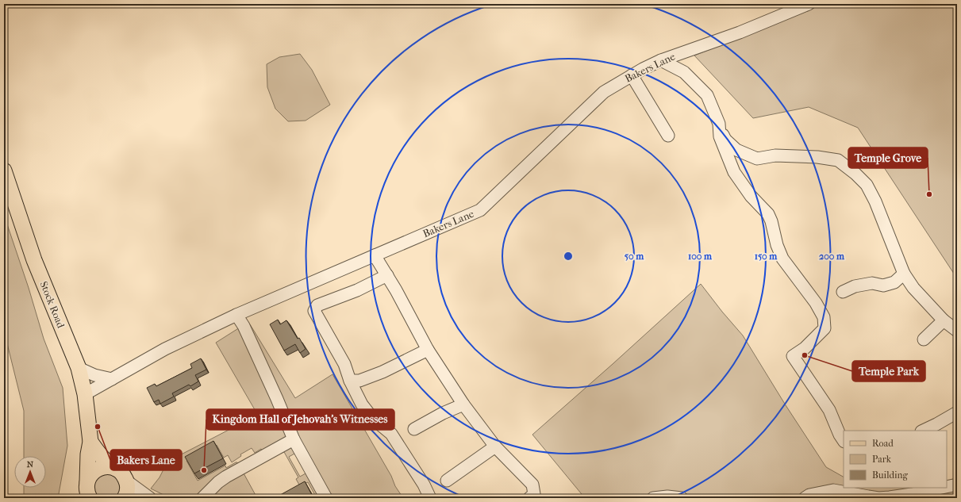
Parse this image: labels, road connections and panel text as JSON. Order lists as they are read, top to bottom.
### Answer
{
  "streets": {
    "main road": ["Stock Road"],
    "street": ["Bakers Lane"]
  },
  "crossings": [
    ["Bakers Lane", "Stock Road"]
  ],
  "places": [
    "Temple Grove",
    "Temple Park",
    "Bakers Lane",
    "Kingdom Hall of Jehovah's Witnesses"
  ],
  "legend": ["Road", "Park", "Building"],
  "north": "top",
  "rings": [
    "50 m",
    "100 m",
    "150 m",
    "200 m"
  ]
}
